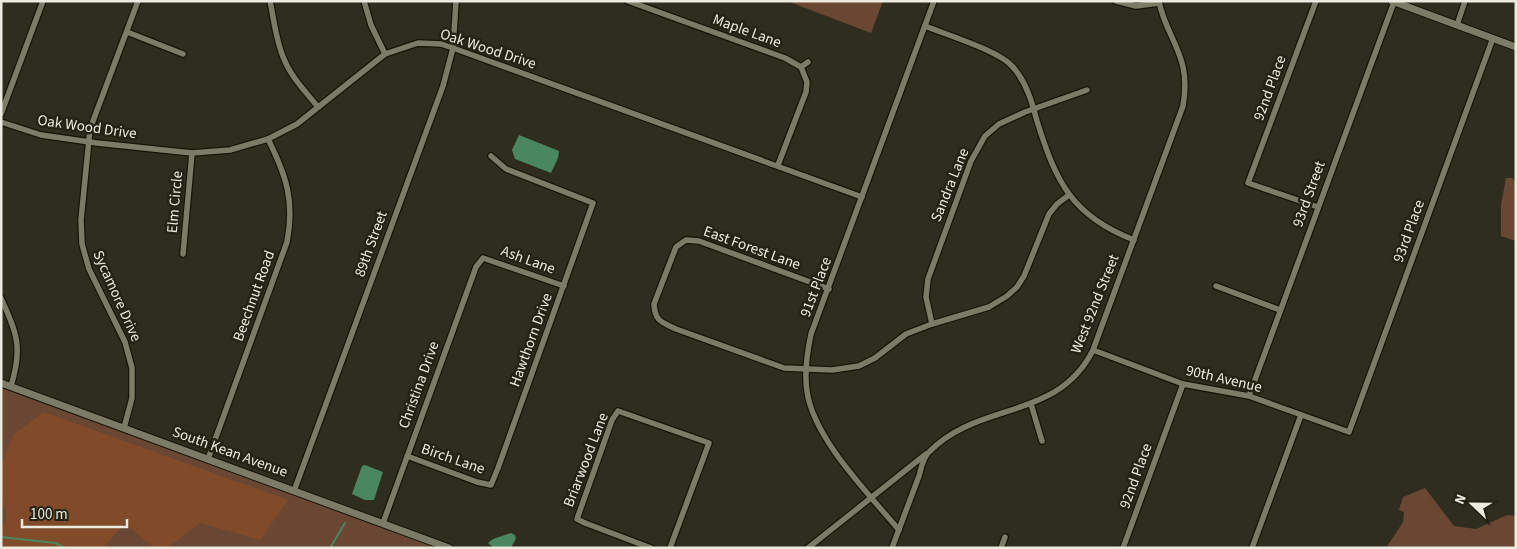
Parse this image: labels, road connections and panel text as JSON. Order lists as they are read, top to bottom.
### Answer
{
  "streets": {
    "street": [
      "Maple Lane",
      "Oak Wood Drive",
      "92nd Place",
      "Sandra Lane",
      "93rd Street",
      "Elm Circle",
      "93rd Place",
      "89th Street",
      "East Forest Lane",
      "Ash Lane",
      "91st Place",
      "Sycamore Drive",
      "Beechnut Road",
      "West 92nd Street",
      "Hawthorn Drive",
      "90th Avenue",
      "Christina Drive",
      "South Kean Avenue",
      "Birch Lane",
      "Briarwood Lane"
    ]
  },
  "crossings": [
    ["Oak Wood Drive", "Elm Circle"],
    ["Oak Wood Drive", "89th Street"],
    ["Oak Wood Drive", "91st Place"],
    ["Oak Wood Drive", "Sycamore Drive"],
    ["Oak Wood Drive", "Beechnut Road"],
    ["92nd Place", "93rd Street"],
    ["92nd Place", "90th Avenue"],
    ["93rd Street", "90th Avenue"],
    ["93rd Place", "90th Avenue"],
    ["89th Street", "South Kean Avenue"],
    ["East Forest Lane", "91st Place"],
    ["Ash Lane", "Hawthorn Drive"],
    ["Ash Lane", "Christina Drive"],
    ["91st Place", "West 92nd Street"],
    ["Sycamore Drive", "South Kean Avenue"],
    ["Beechnut Road", "South Kean Avenue"],
    ["West 92nd Street", "90th Avenue"],
    ["Hawthorn Drive", "Birch Lane"],
    ["Christina Drive", "South Kean Avenue"],
    ["Christina Drive", "Birch Lane"]
  ],
  "scale_bar": "100 m",
  "north": "left"
}
